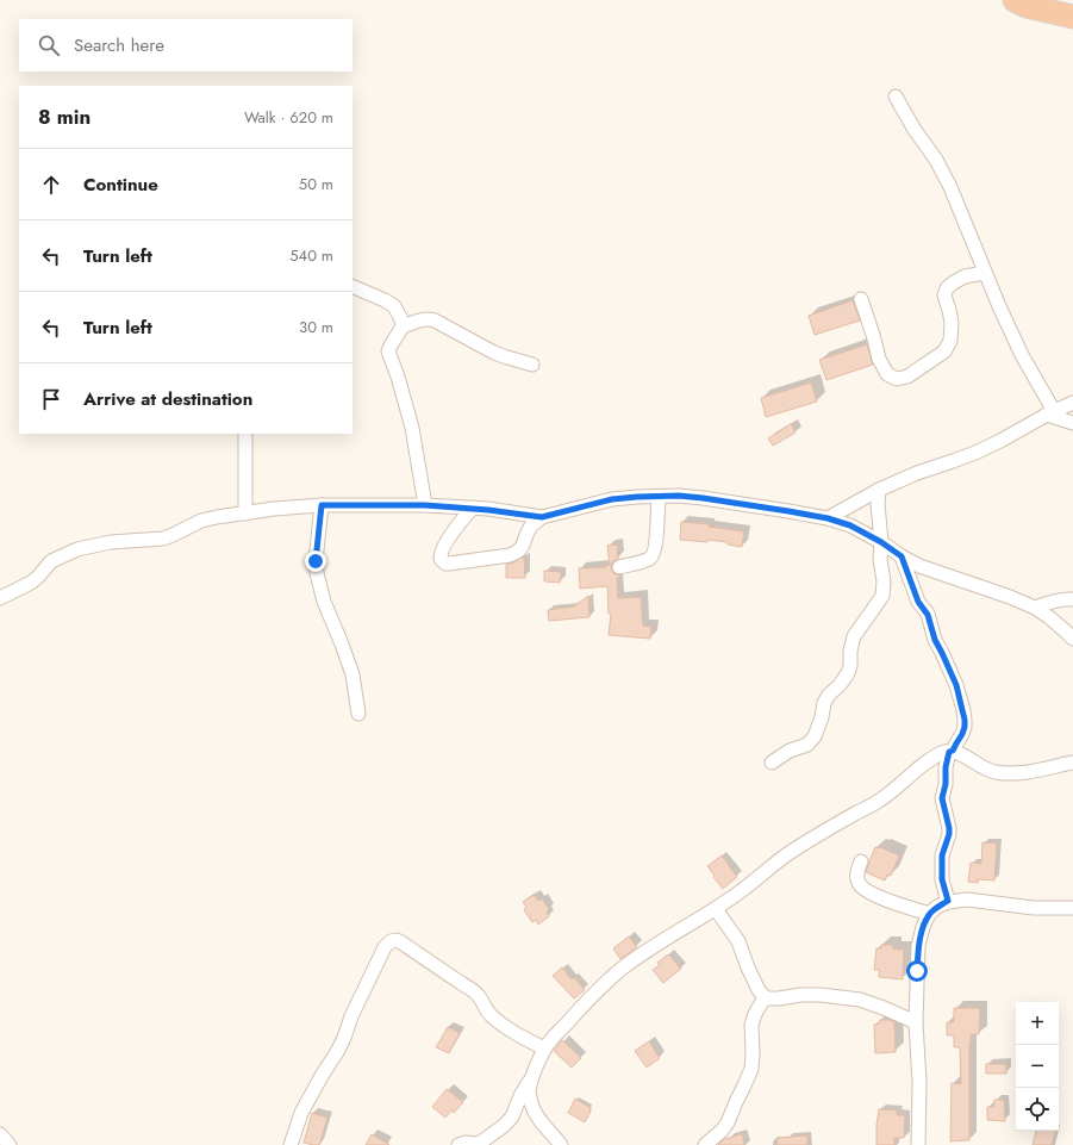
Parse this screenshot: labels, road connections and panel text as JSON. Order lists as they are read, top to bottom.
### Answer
{
  "page": {
    "search": "Search here",
    "heading": ["8 min", "Walk · 620 m"],
    "list": [
      ["Continue", "50 m"],
      ["Turn left", "540 m"],
      ["Turn left", "30 m"],
      "Arrive at destination"
    ],
    "map_buttons": ["+", "−"]
  }
}
